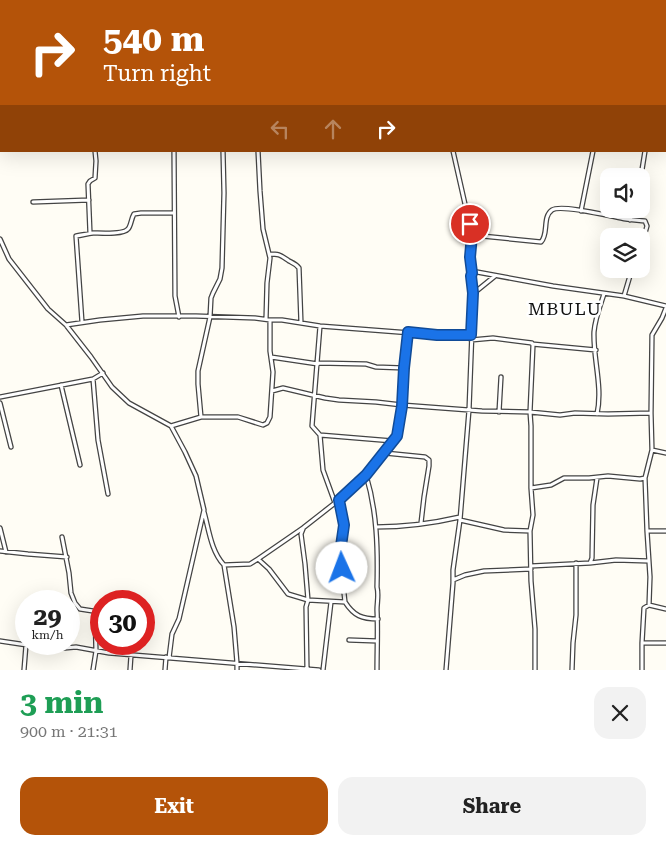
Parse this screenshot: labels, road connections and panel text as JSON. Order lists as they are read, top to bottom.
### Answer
{
  "districts": ["MBULU"],
  "page": {
    "turn": ["540 m", "Turn right"],
    "speed": "29 km/h",
    "limit": "30",
    "heading": ["3 min", "900 m · 21:31"],
    "buttons": ["Exit", "Share"]
  }
}
